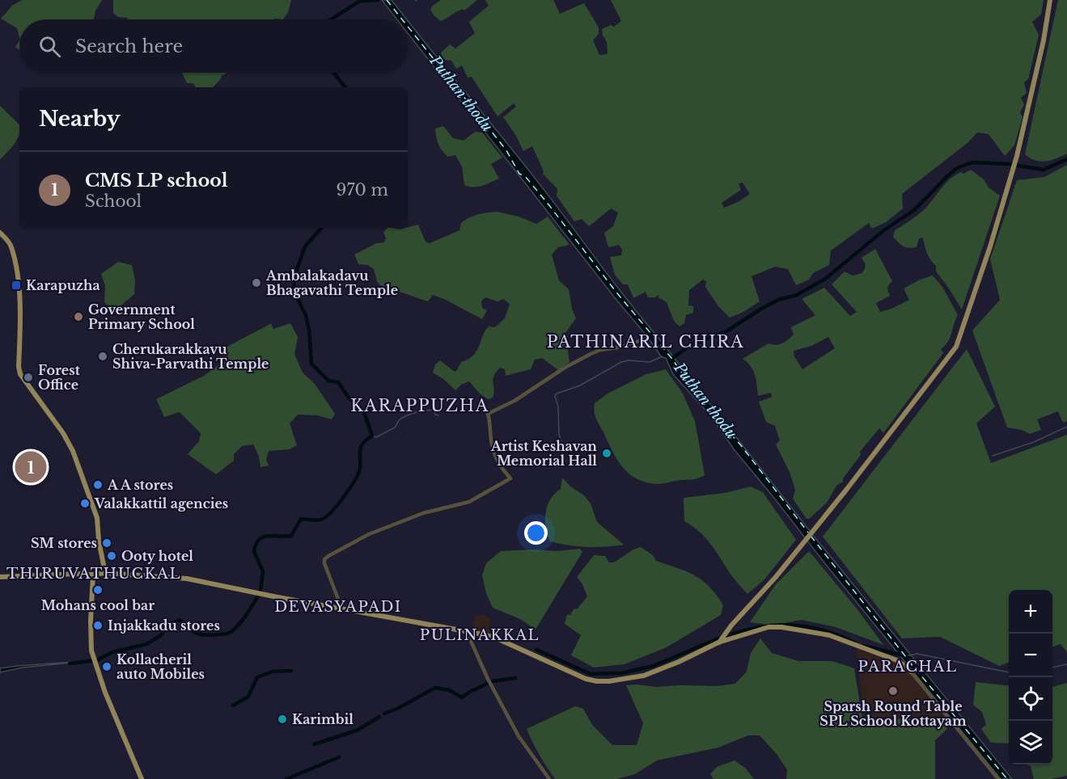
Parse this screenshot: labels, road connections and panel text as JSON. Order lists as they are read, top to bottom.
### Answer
{
  "districts": [
    "PATHINARIL CHIRA",
    "KARAPPUZHA",
    "THIRUVATHUCKAL",
    "DEVASYAPADI",
    "PULINAKKAL",
    "PARACHAL"
  ],
  "water": ["Puthan thodu"],
  "places": {
    "other": [
      "Ambalakadavu Bhagavathi Temple",
      "Government Primary School",
      "Cherukarakkavu Shiva-Parvathi Temple",
      "Forest Office",
      "Artist Keshavan Memorial Hall",
      "A A stores",
      "Valakkattil agencies",
      "SM stores",
      "Ooty hotel",
      "Mohans cool bar",
      "Injakkadu stores",
      "Kollacheril auto Mobiles",
      "Sparsh Round Table SPL School Kottayam",
      "Karimbil"
    ],
    "transit": ["Karapuzha"]
  },
  "page": {
    "search": "Search here",
    "heading": "Nearby",
    "list": [
      {
        "mark": "1",
        "name": "CMS LP school",
        "note": "School",
        "value": "970 m"
      }
    ],
    "pins": "1",
    "map_buttons": ["+", "−"]
  }
}
